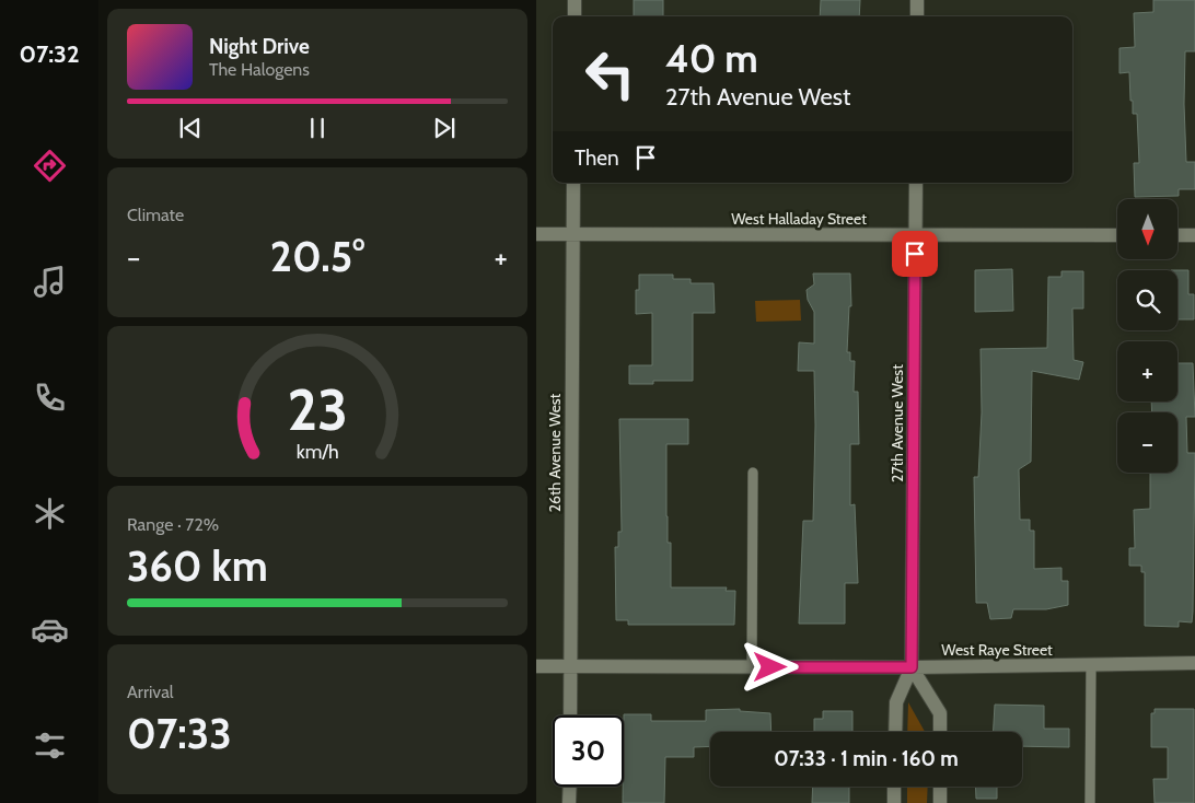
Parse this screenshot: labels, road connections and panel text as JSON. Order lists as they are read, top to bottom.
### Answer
{
  "streets": {
    "street": [
      "West Halladay Street",
      "27th Avenue West",
      "26th Avenue West",
      "West Raye Street"
    ]
  },
  "crossings": [
    ["West Halladay Street", "27th Avenue West"],
    ["West Halladay Street", "26th Avenue West"],
    ["27th Avenue West", "West Raye Street"],
    ["26th Avenue West", "West Raye Street"]
  ],
  "north": "bottom",
  "page": {
    "tabs": "07:32",
    "turn": ["40 m", "27th Avenue West"],
    "song": ["Night Drive", "The Halogens"],
    "then": "Then",
    "tile": [
      "Climate",
      ["Range · 72%", "360 km"],
      ["Arrival", "07:33"]
    ],
    "map_buttons": ["+", "−"],
    "heat": ["−", "20.5°", "+"],
    "limit": "30",
    "trip": "07:33 · 1 min · 160 m",
    "gauge": ["23", "km/h"]
  }
}
